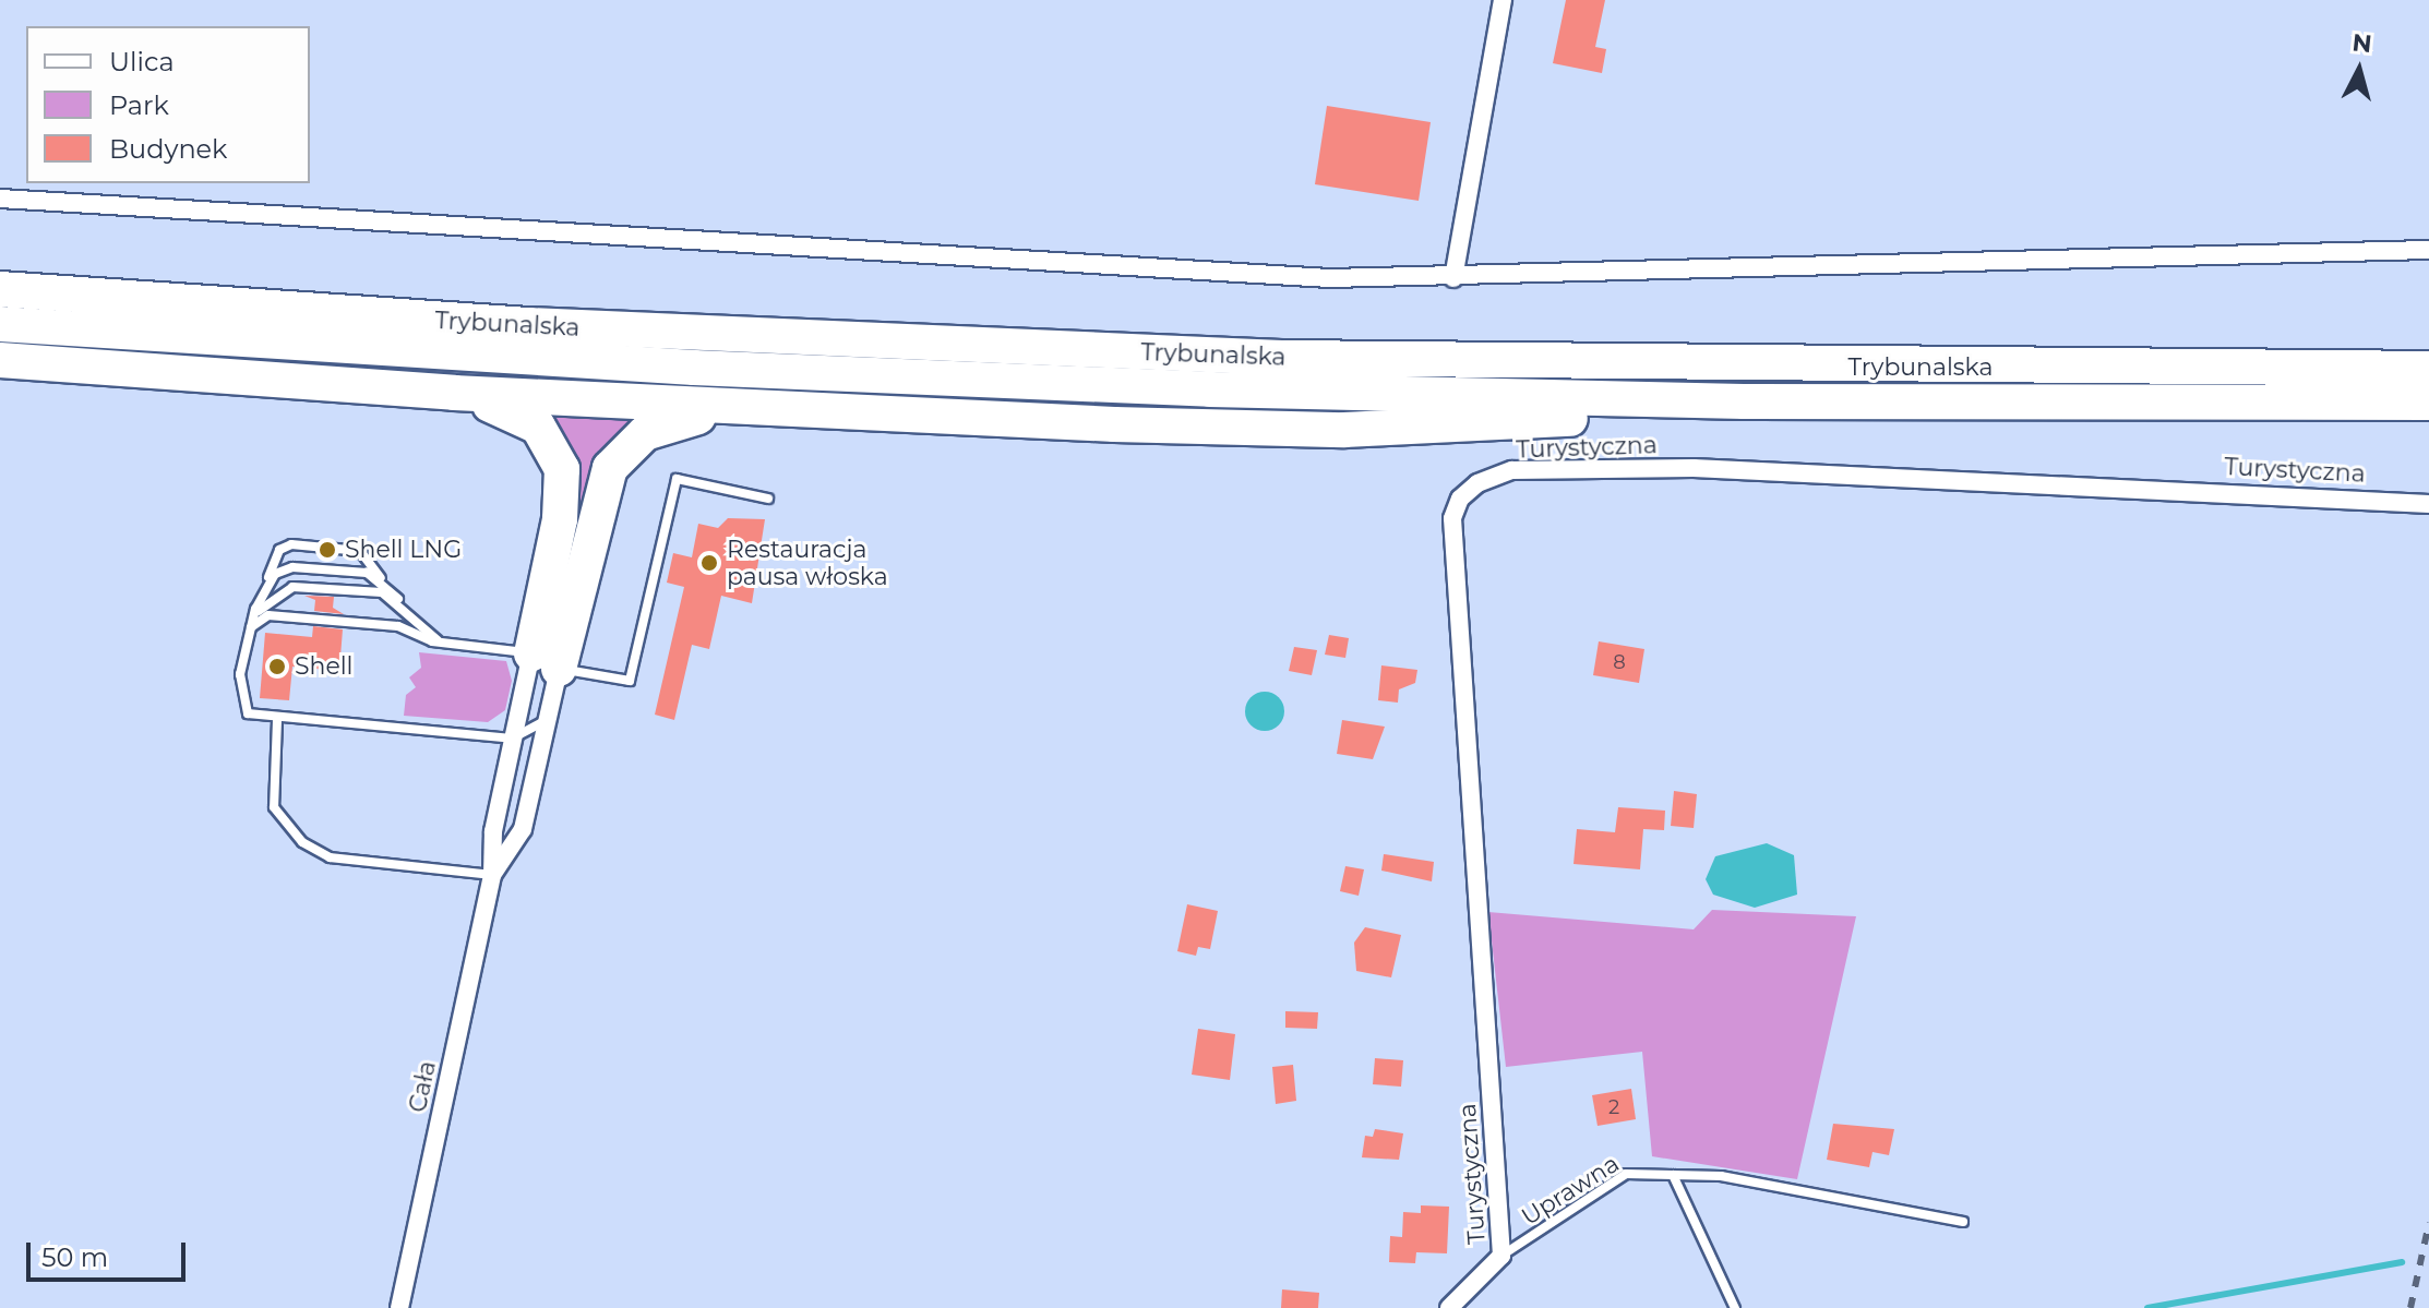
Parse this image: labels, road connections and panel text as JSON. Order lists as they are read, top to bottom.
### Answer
{
  "streets": {
    "highway": ["Trybunalska"],
    "street": ["Turystyczna", "Cała"],
    "lane": ["Uprawna"]
  },
  "crossings": [
    ["Turystyczna", "Uprawna"]
  ],
  "places": ["Shell LNG", "Restauracja pausa włoska", "Shell"],
  "house_numbers": ["8", "2"],
  "legend": ["Ulica", "Park", "Budynek"],
  "scale_bar": "50 m",
  "north": "top"
}
